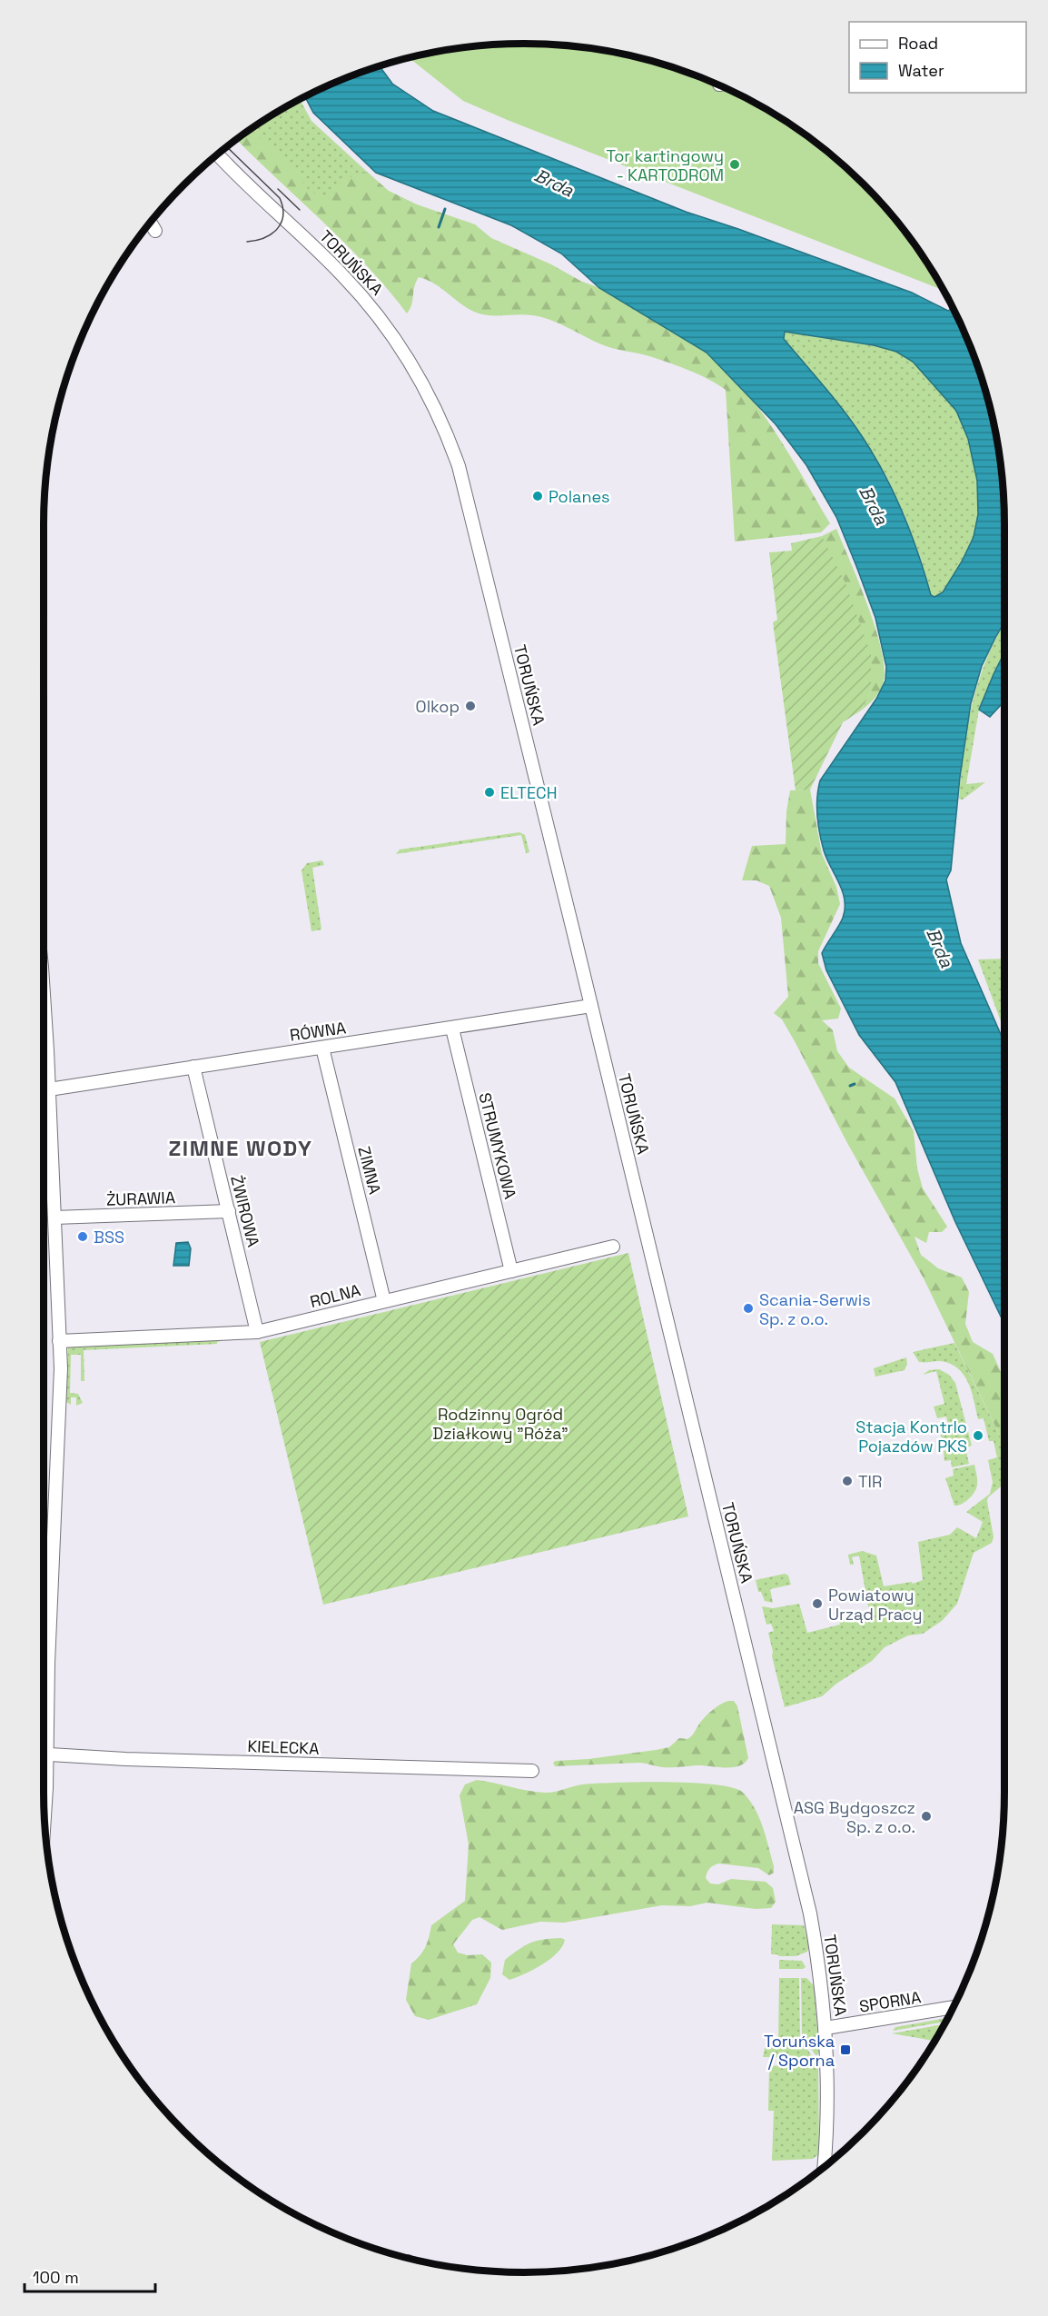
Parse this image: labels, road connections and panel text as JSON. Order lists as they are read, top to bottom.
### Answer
{
  "streets": {
    "street": [
      "TORUŃSKA",
      "RÓWNA",
      "STRUMYKOWA",
      "ZIMNA",
      "ŻURAWIA",
      "ŻWIROWA",
      "ROLNA",
      "KIELECKA",
      "SPORNA"
    ]
  },
  "crossings": [
    ["TORUŃSKA", "RÓWNA"],
    ["TORUŃSKA", "SPORNA"],
    ["RÓWNA", "STRUMYKOWA"],
    ["RÓWNA", "ZIMNA"],
    ["RÓWNA", "ŻWIROWA"],
    ["STRUMYKOWA", "ROLNA"],
    ["ZIMNA", "ROLNA"],
    ["ŻURAWIA", "ŻWIROWA"],
    ["ŻWIROWA", "ROLNA"]
  ],
  "districts": ["ZIMNE WODY"],
  "water": ["Brda"],
  "parks": ["Rodzinny Ogród Działkowy \"Róża\""],
  "places": {
    "other": [
      "Tor kartingowy - KARTODROM",
      "Polanes",
      "Olkop",
      "ELTECH",
      "BSS",
      "Scania-Serwis Sp. z o.o.",
      "Stacja Kontrlo Pojazdów PKS",
      "TIR",
      "Powiatowy Urząd Pracy",
      "ASG Bydgoszcz Sp. z o.o."
    ],
    "transit": ["Toruńska / Sporna"]
  },
  "legend": ["Road", "Water"],
  "scale_bar": "100 m"
}
